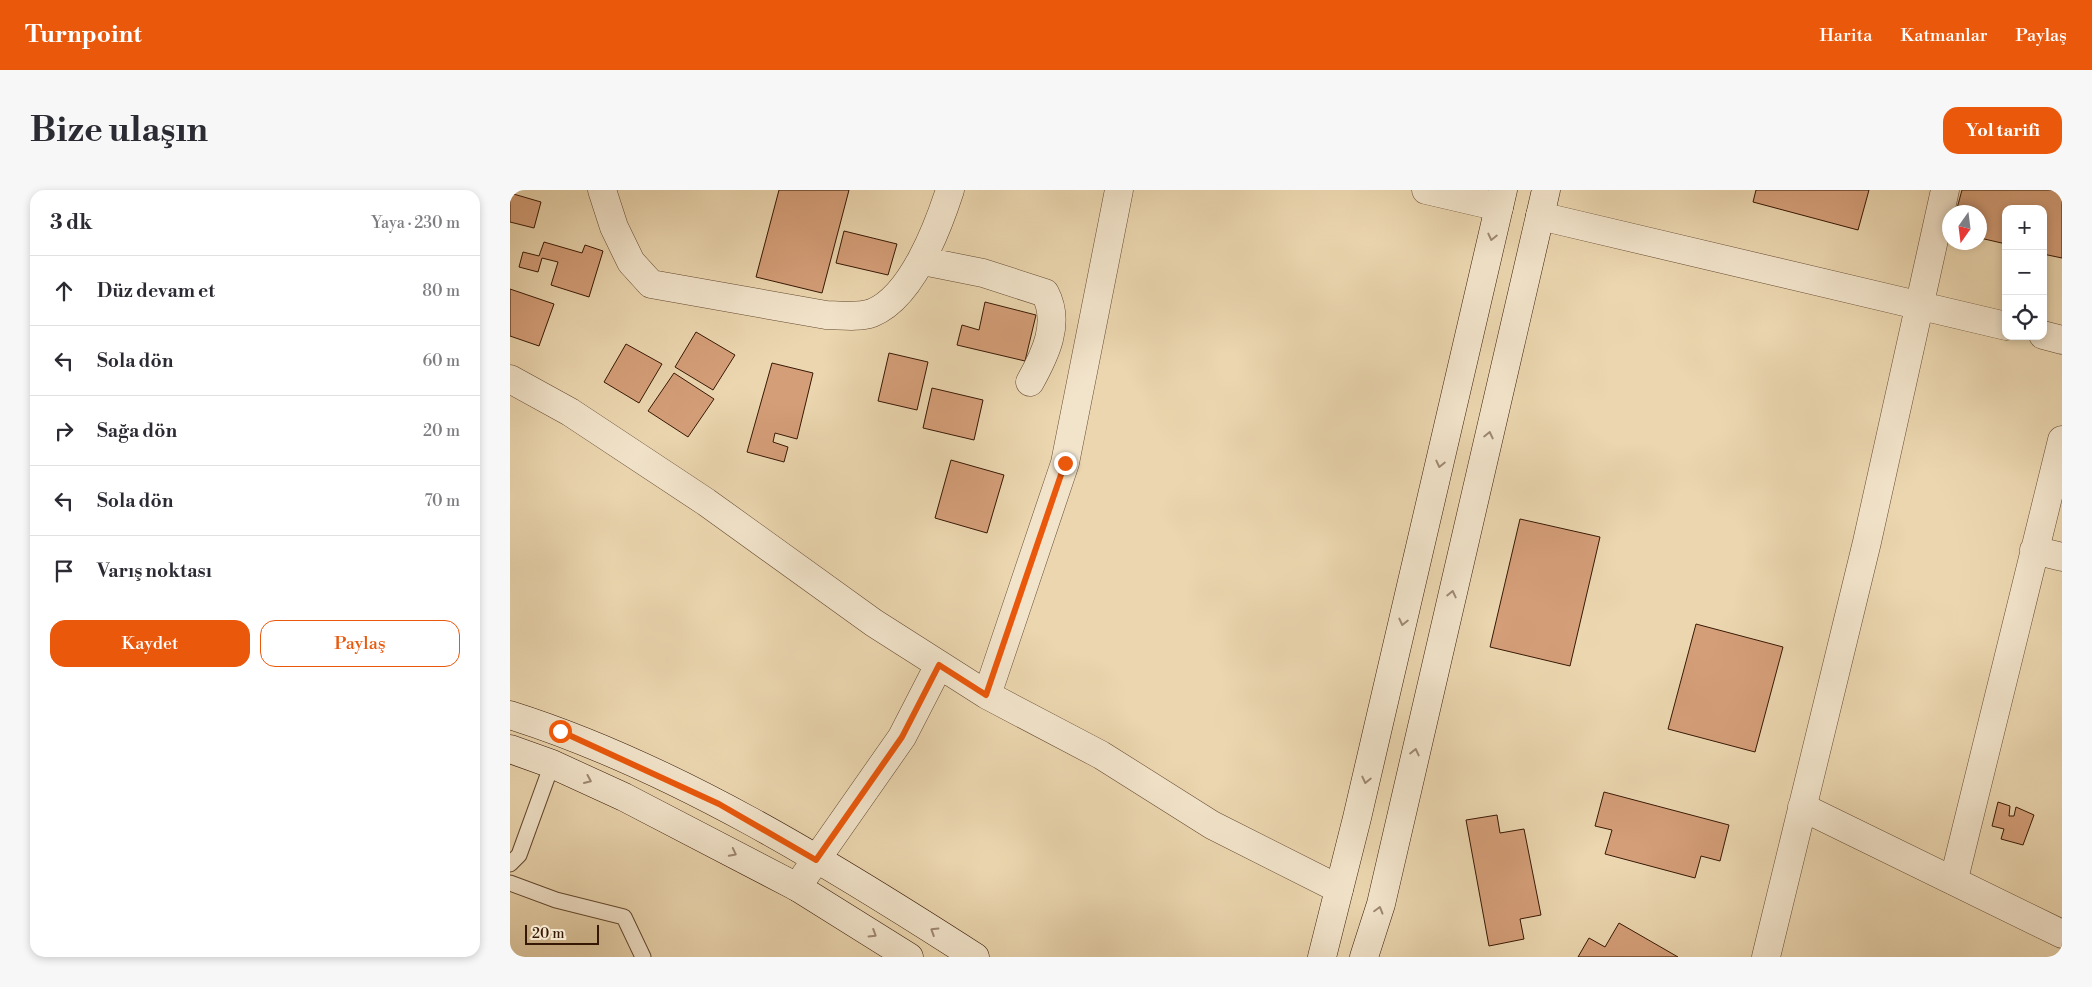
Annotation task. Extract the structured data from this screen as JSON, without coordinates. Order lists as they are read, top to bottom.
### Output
{
  "scale_bar": "20 m",
  "north": "bottom",
  "page": {
    "header": "Turnpoint",
    "nav": ["Harita", "Katmanlar", "Paylaş"],
    "buttons": [
      "Yol tarifi",
      ["Kaydet", "Paylaş"]
    ],
    "title": "Bize ulaşın",
    "heading": ["3 dk", "Yaya · 230 m"],
    "map_buttons": ["+", "−"],
    "list": [
      ["Düz devam et", "80 m"],
      ["Sola dön", "60 m"],
      ["Sağa dön", "20 m"],
      ["Sola dön", "70 m"],
      "Varış noktası"
    ],
    "scale": "20 m"
  }
}
